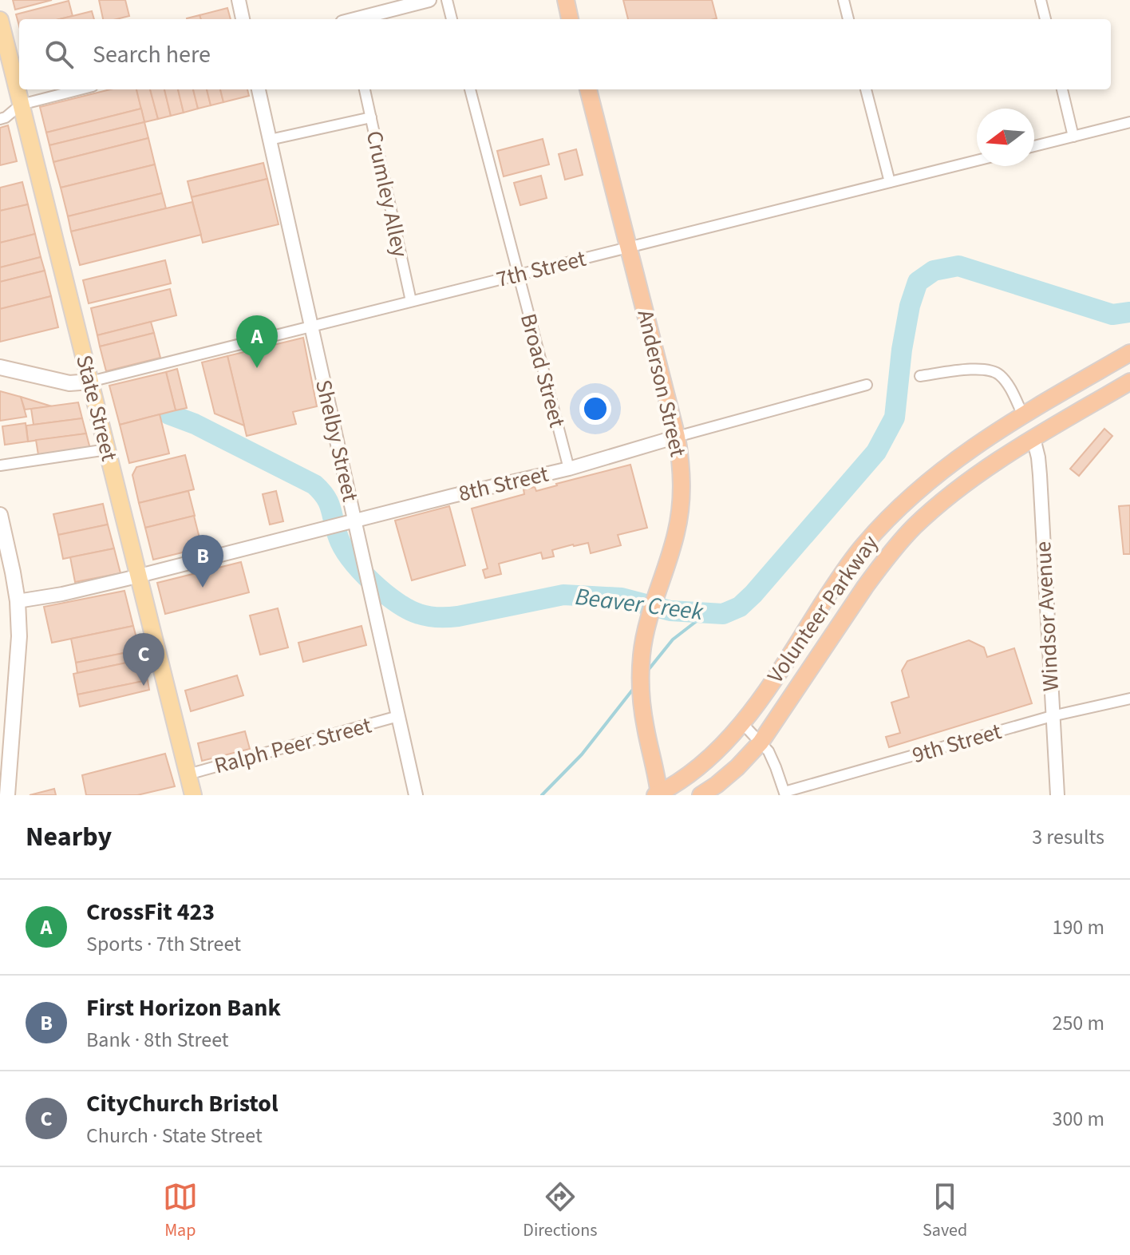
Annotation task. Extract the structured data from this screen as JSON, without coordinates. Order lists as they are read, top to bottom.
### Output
{
  "streets": {
    "highway": ["Anderson Street", "Volunteer Parkway"],
    "main road": ["State Street"],
    "street": [
      "Crumley Alley",
      "7th Street",
      "Broad Street",
      "Shelby Street",
      "8th Street",
      "Windsor Avenue",
      "9th Street",
      "Ralph Peer Street"
    ]
  },
  "crossings": [
    ["Crumley Alley", "7th Street"],
    ["7th Street", "Broad Street"],
    ["7th Street", "Anderson Street"],
    ["7th Street", "State Street"],
    ["7th Street", "Shelby Street"],
    ["Broad Street", "8th Street"],
    ["Anderson Street", "8th Street"],
    ["Anderson Street", "Volunteer Parkway"],
    ["State Street", "8th Street"],
    ["State Street", "Ralph Peer Street"],
    ["Shelby Street", "8th Street"],
    ["Shelby Street", "Ralph Peer Street"],
    ["Volunteer Parkway", "Windsor Avenue"],
    ["Windsor Avenue", "9th Street"]
  ],
  "water": ["Beaver Creek"],
  "north": "left",
  "page": {
    "search": "Search here",
    "pins": ["A", "B", "C"],
    "heading": ["Nearby", "3 results"],
    "list": [
      {
        "mark": "A",
        "name": "CrossFit 423",
        "note": "Sports · 7th Street",
        "value": "190 m"
      },
      {
        "mark": "B",
        "name": "First Horizon Bank",
        "note": "Bank · 8th Street",
        "value": "250 m"
      },
      {
        "mark": "C",
        "name": "CityChurch Bristol",
        "note": "Church · State Street",
        "value": "300 m"
      }
    ],
    "nav": ["Map", "Directions", "Saved"]
  }
}
